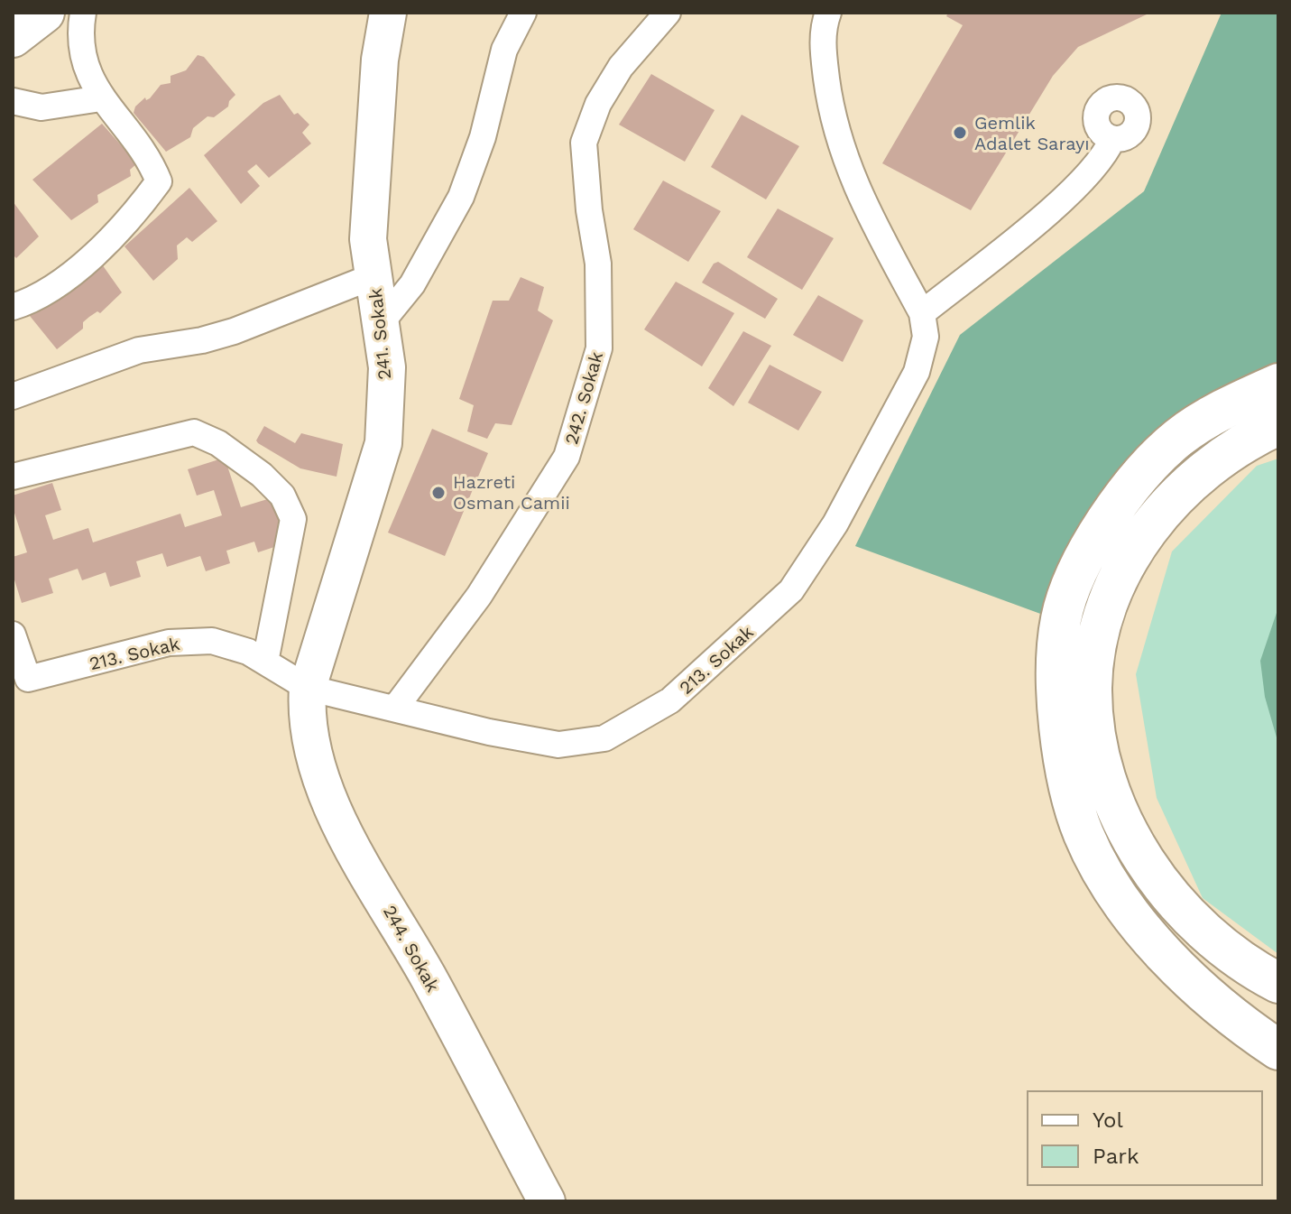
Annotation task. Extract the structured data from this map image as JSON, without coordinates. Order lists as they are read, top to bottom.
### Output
{
  "streets": {
    "street": [
      "241. Sokak",
      "242. Sokak",
      "213. Sokak",
      "244. Sokak"
    ]
  },
  "crossings": [
    ["241. Sokak", "213. Sokak"],
    ["241. Sokak", "244. Sokak"],
    ["242. Sokak", "213. Sokak"],
    ["213. Sokak", "244. Sokak"]
  ],
  "places": ["Gemlik Adalet Sarayı", "Hazreti Osman Camii"],
  "legend": ["Yol", "Park"]
}
